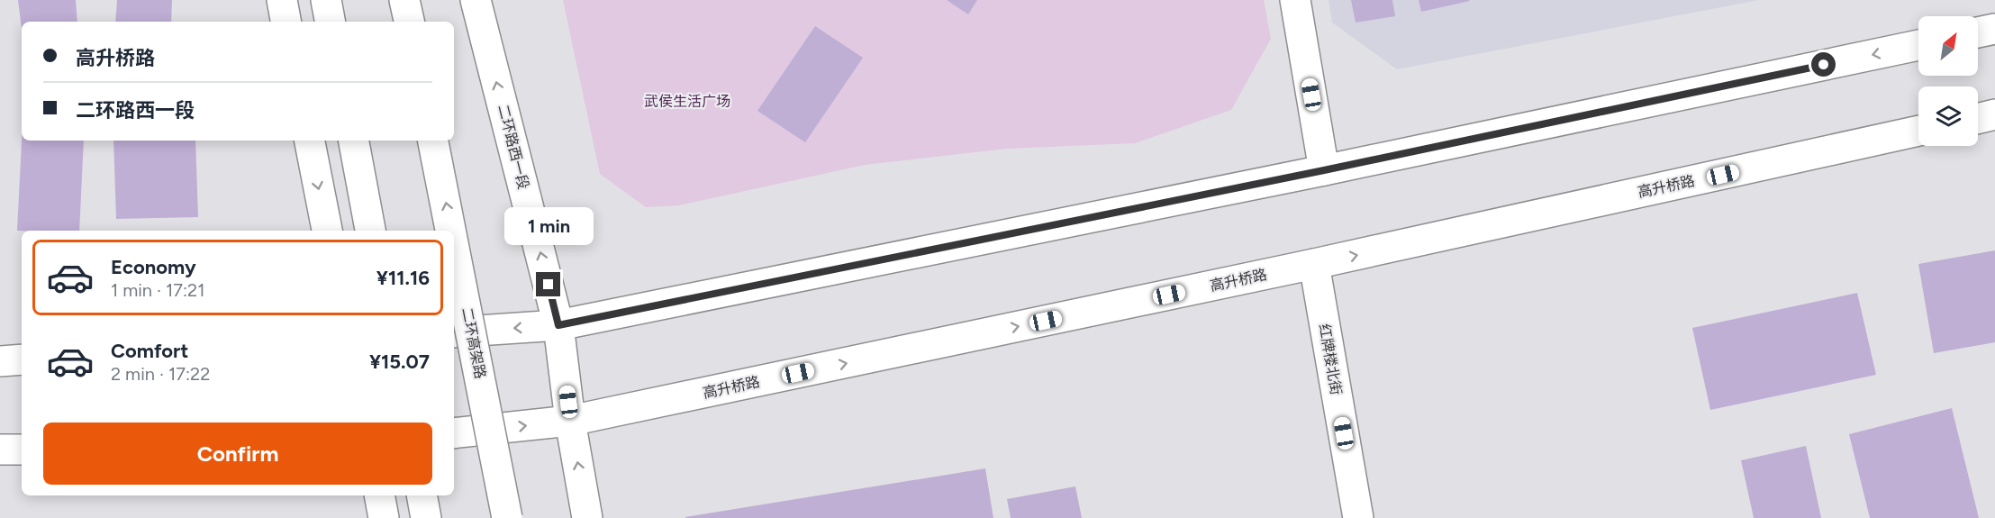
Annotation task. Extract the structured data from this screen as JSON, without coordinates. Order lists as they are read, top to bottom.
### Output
{
  "streets": {
    "main road": [
      "二环路西一段",
      "高升桥路",
      "二环高架路",
      "红牌楼北街"
    ]
  },
  "crossings": [
    ["二环路西一段", "高升桥路"],
    ["高升桥路", "红牌楼北街"]
  ],
  "parks": ["武侯生活广场"],
  "north": "top right",
  "page": {
    "banner": ["高升桥路", "二环路西一段"],
    "bubble": "1 min",
    "list": [
      {
        "name": "Economy",
        "note": "1 min · 17:21",
        "value": "¥11.16"
      },
      {
        "name": "Comfort",
        "note": "2 min · 17:22",
        "value": "¥15.07"
      }
    ],
    "buttons": "Confirm"
  }
}
